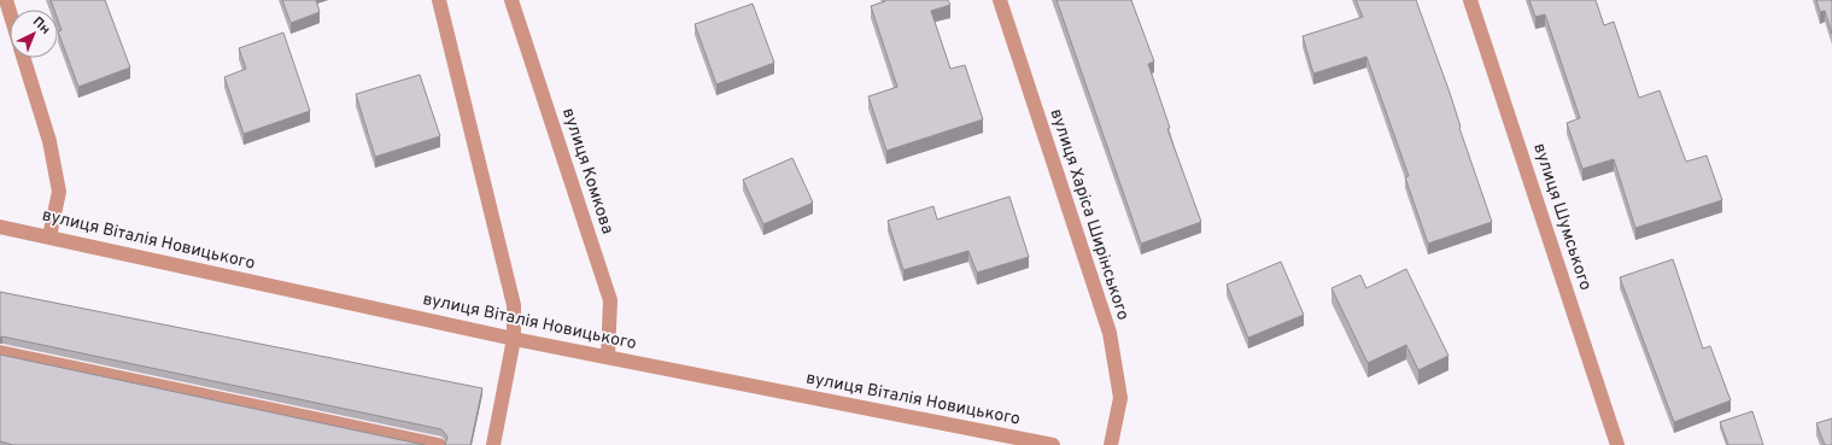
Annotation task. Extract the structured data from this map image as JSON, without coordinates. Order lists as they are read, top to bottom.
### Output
{
  "streets": {
    "street": [
      "вулиця Комкова",
      "вулиця Харіса Ширінського",
      "вулиця Шумського",
      "вулиця Віталія Новицького"
    ]
  },
  "crossings": [
    ["вулиця Комкова", "вулиця Віталія Новицького"]
  ],
  "north": "top right"
}
